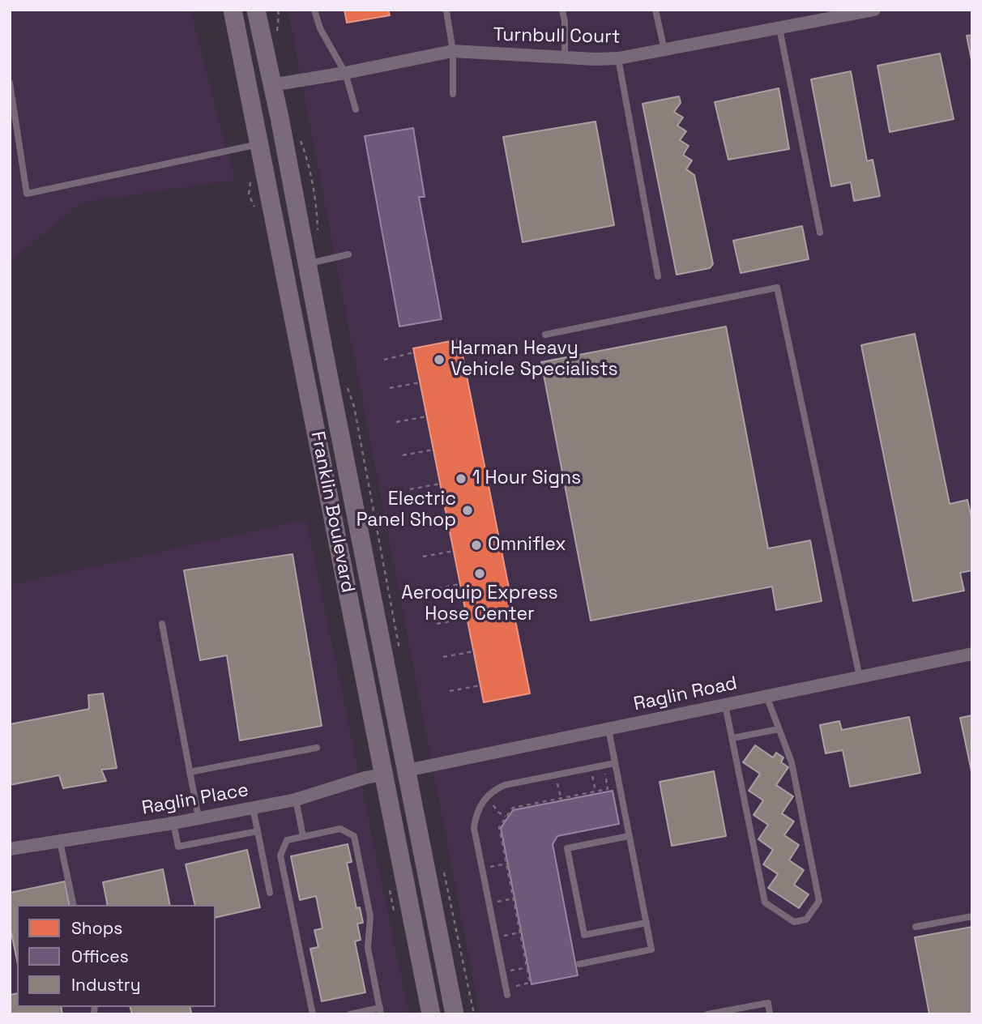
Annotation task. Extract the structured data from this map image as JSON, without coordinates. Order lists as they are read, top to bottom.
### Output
{
  "streets": {
    "main road": ["Franklin Boulevard"],
    "street": ["Turnbull Court", "Raglin Road", "Raglin Place"]
  },
  "crossings": [
    ["Turnbull Court", "Franklin Boulevard"],
    ["Franklin Boulevard", "Raglin Road"],
    ["Franklin Boulevard", "Raglin Place"]
  ],
  "places": [
    "Harman Heavy Vehicle Specialists",
    "1 Hour Signs",
    "Electric Panel Shop",
    "Omniflex",
    "Aeroquip Express Hose Center"
  ],
  "legend": ["Shops", "Offices", "Industry"]
}
